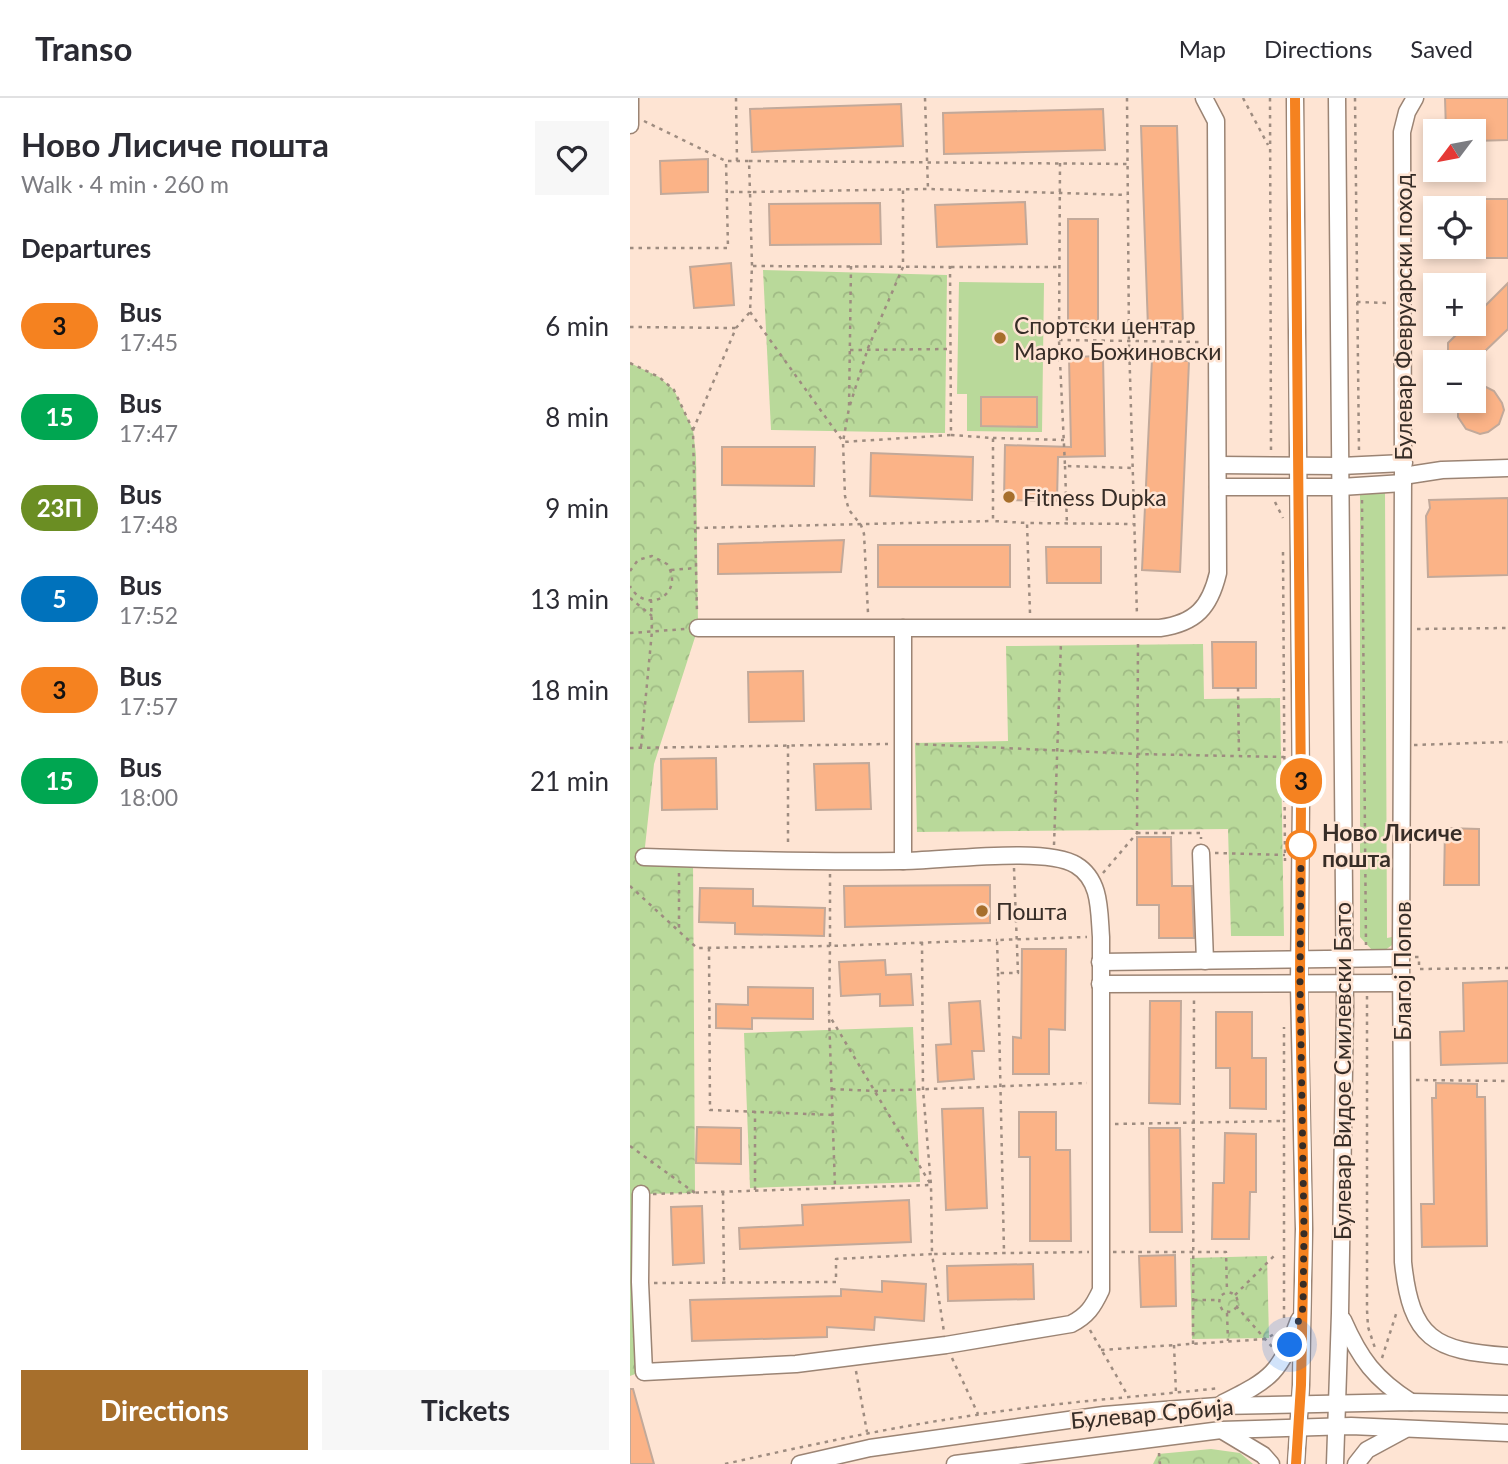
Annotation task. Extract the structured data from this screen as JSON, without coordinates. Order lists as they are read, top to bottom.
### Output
{
  "streets": {
    "street": [
      "Булевар Февруарски поход",
      "Благој Попов",
      "Булевар Видое Смилевски Бато",
      "Булевар Србија"
    ]
  },
  "crossings": [
    ["Булевар Февруарски поход", "Благој Попов"],
    ["Булевар Видое Смилевски Бато", "Булевар Србија"]
  ],
  "places": [
    "Спортски центар Марко Божиновски",
    "Fitness Dupka",
    "Ново Лисиче пошта",
    "Пошта"
  ],
  "lines": ["bus line 3"],
  "north": "bottom left",
  "page": {
    "header": "Transo",
    "nav": ["Map", "Directions", "Saved"],
    "heading": [
      ["Ново Лисиче пошта", "Walk · 4 min · 260 m"],
      "Departures"
    ],
    "on_map": "3",
    "map_buttons": ["+", "−"],
    "list": [
      {
        "mark": "3",
        "name": "Bus",
        "note": "17:45",
        "value": "6 min"
      },
      {
        "mark": "15",
        "name": "Bus",
        "note": "17:47",
        "value": "8 min"
      },
      {
        "mark": "23П",
        "name": "Bus",
        "note": "17:48",
        "value": "9 min"
      },
      {
        "mark": "5",
        "name": "Bus",
        "note": "17:52",
        "value": "13 min"
      },
      {
        "mark": "3",
        "name": "Bus",
        "note": "17:57",
        "value": "18 min"
      },
      {
        "mark": "15",
        "name": "Bus",
        "note": "18:00",
        "value": "21 min"
      }
    ],
    "buttons": ["Directions", "Tickets"]
  }
}
